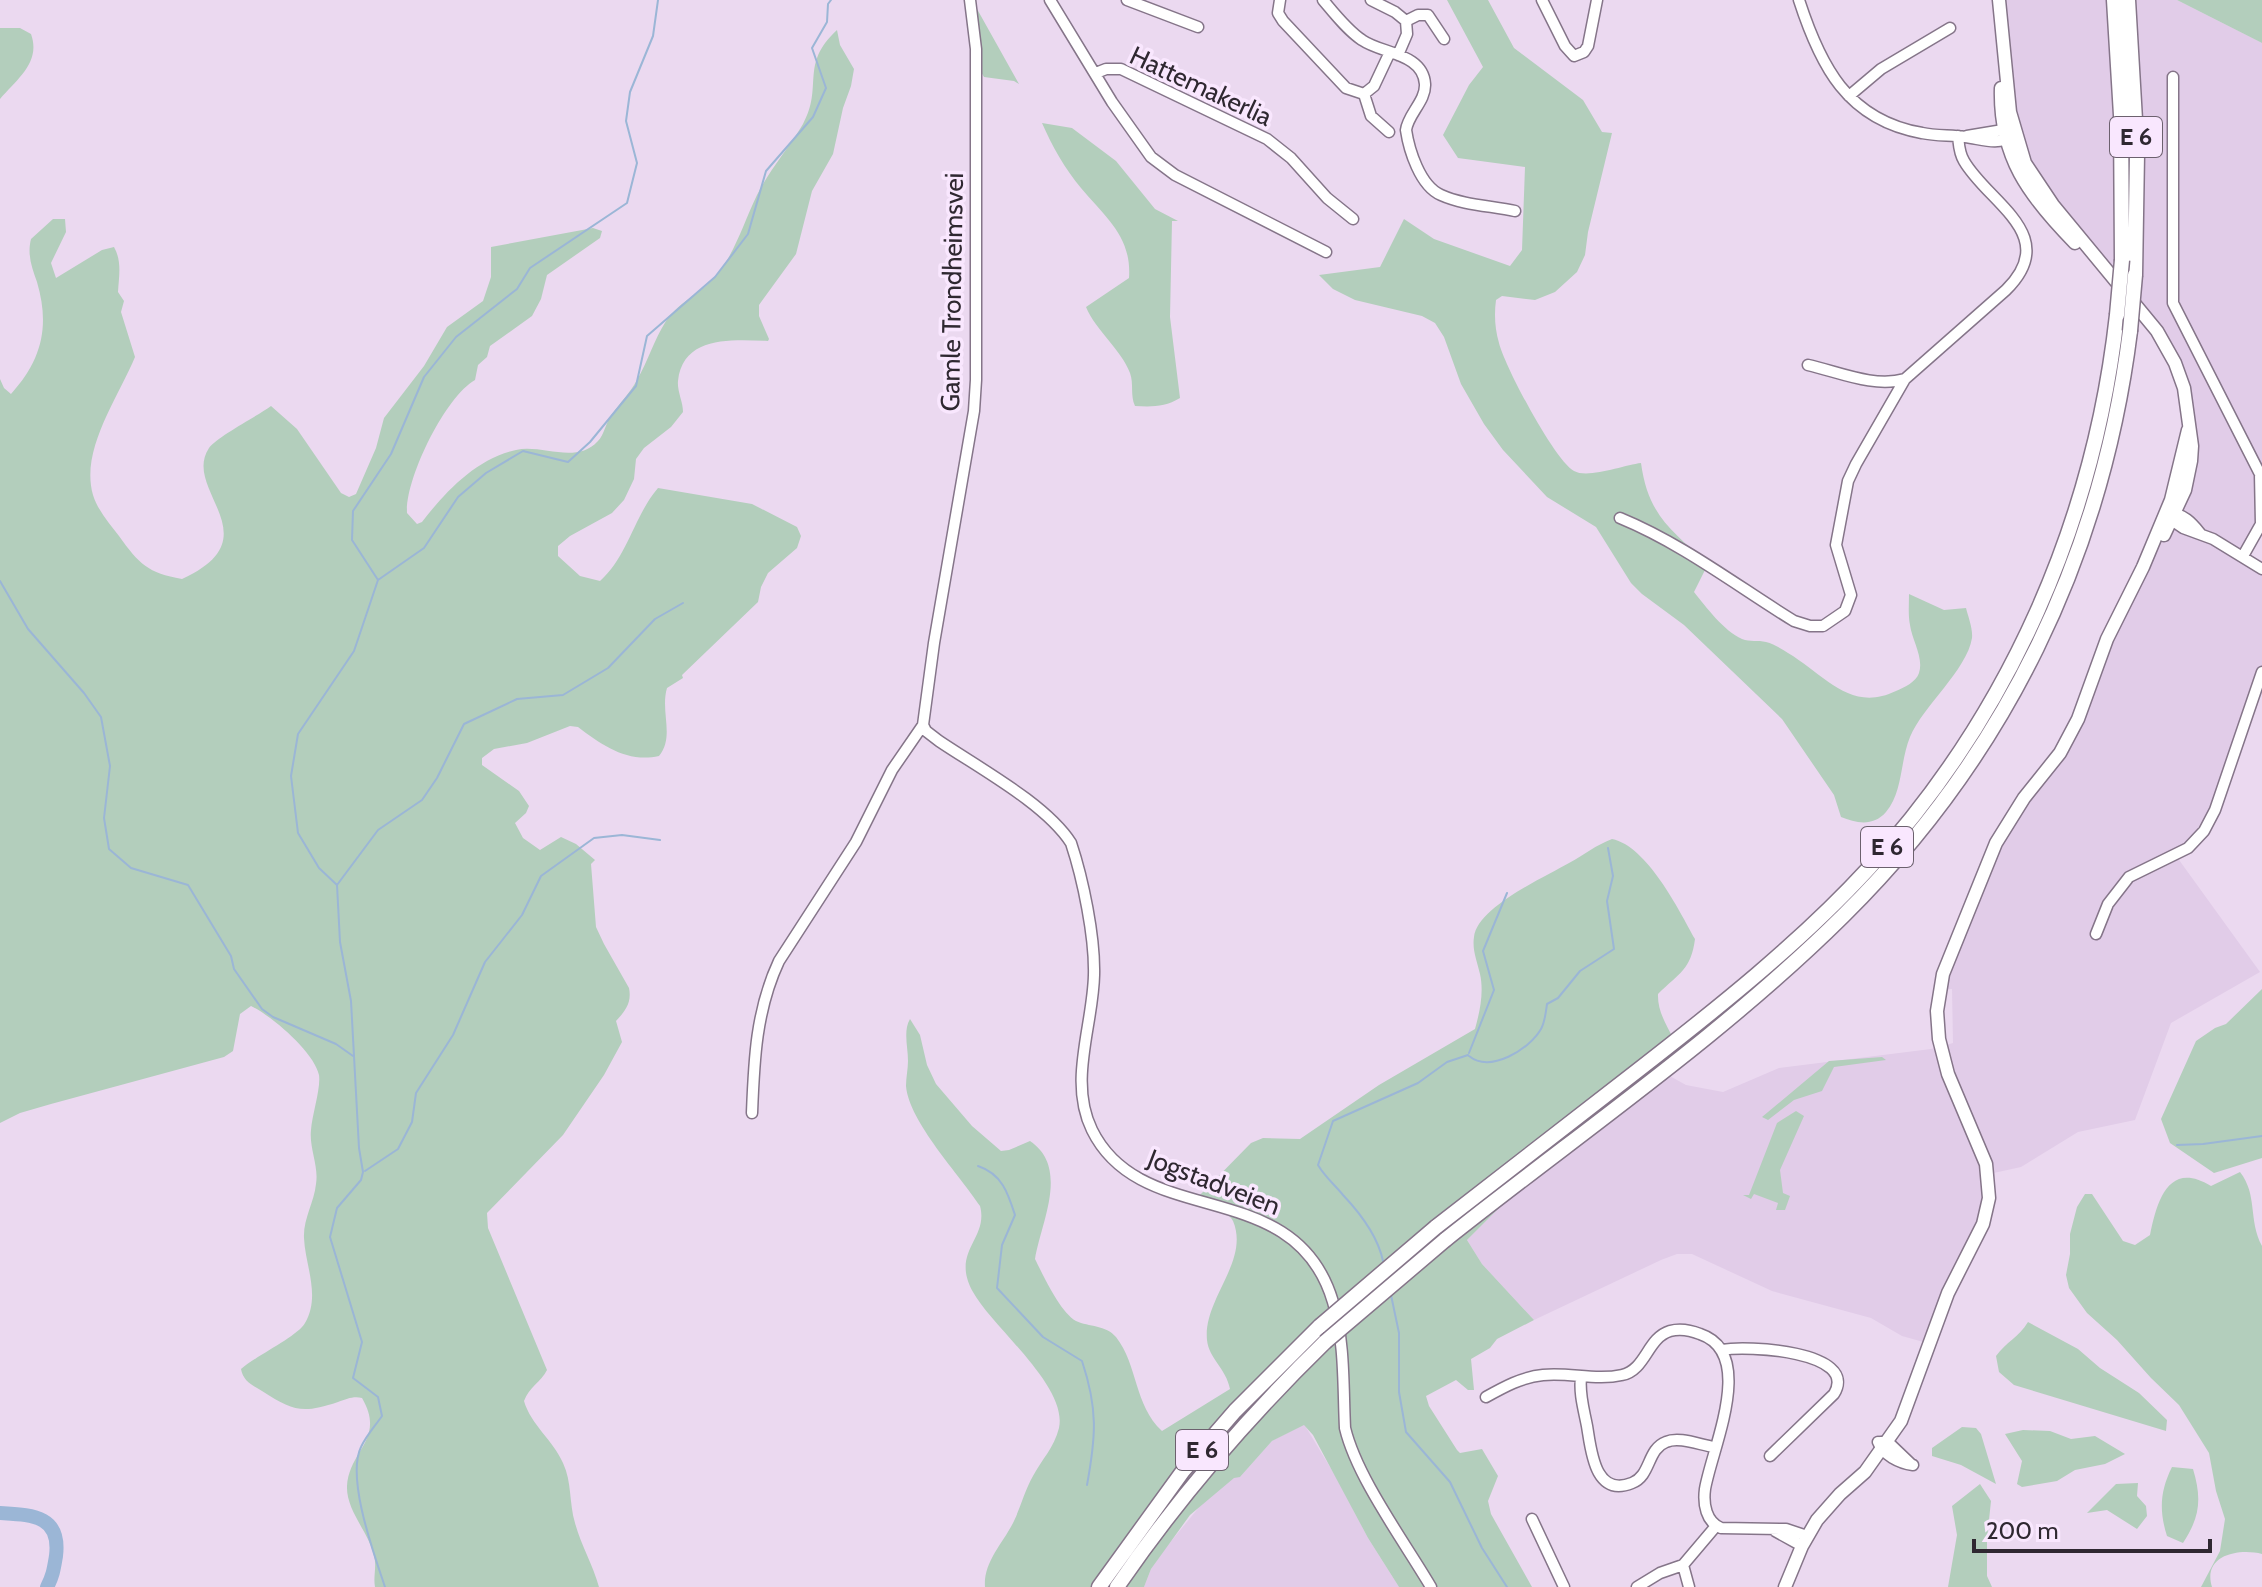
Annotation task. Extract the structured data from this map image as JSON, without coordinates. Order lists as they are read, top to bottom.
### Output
{
  "streets": {
    "highway": ["E 6"],
    "street": ["Hattemakerlia", "Gamle Trondheimsvei", "Jogstadveien"]
  },
  "crossings": [
    ["Gamle Trondheimsvei", "Jogstadveien"]
  ],
  "scale_bar": "200 m"
}
